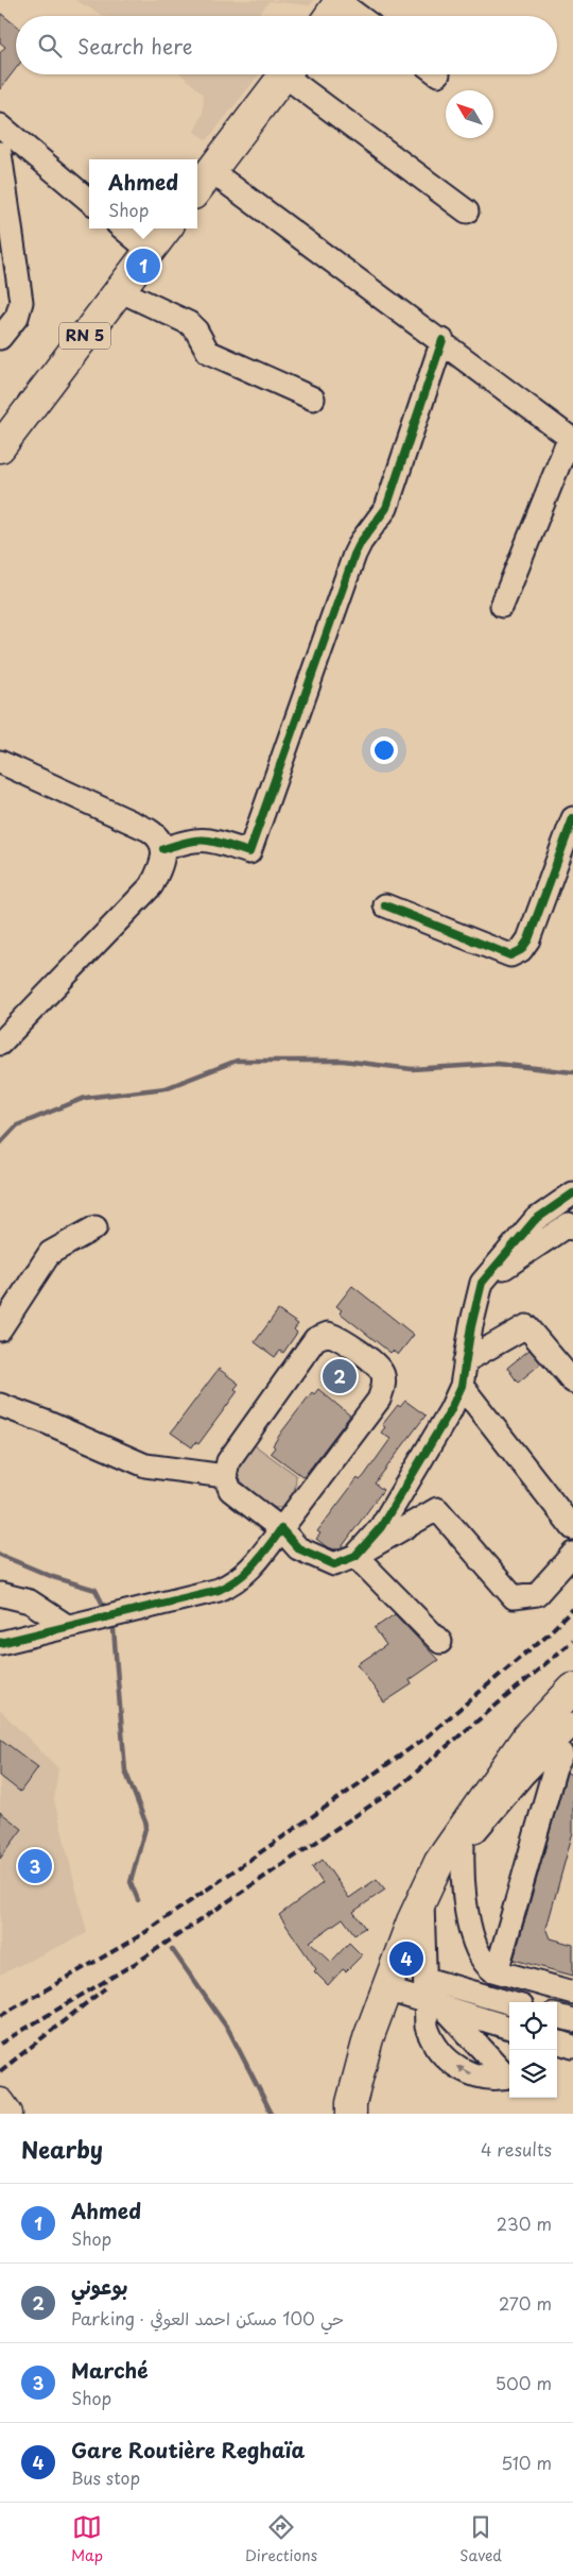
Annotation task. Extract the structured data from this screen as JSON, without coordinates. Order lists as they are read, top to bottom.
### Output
{
  "streets": {
    "main road": ["RN 5"]
  },
  "north": "top left",
  "page": {
    "search": "Search here",
    "popup": ["Ahmed", "Shop"],
    "pins": [
      "1",
      "2",
      "3",
      "4"
    ],
    "heading": ["Nearby", "4 results"],
    "list": [
      {
        "mark": "1",
        "name": "Ahmed",
        "note": "Shop",
        "value": "230 m"
      },
      {
        "mark": "2",
        "name": "بوعوني",
        "note": "Parking · حي 100 مسكن احمد العوفي",
        "value": "270 m"
      },
      {
        "mark": "3",
        "name": "Marché",
        "note": "Shop",
        "value": "500 m"
      },
      {
        "mark": "4",
        "name": "Gare Routière Reghaïa",
        "note": "Bus stop",
        "value": "510 m"
      }
    ],
    "nav": ["Map", "Directions", "Saved"]
  }
}
